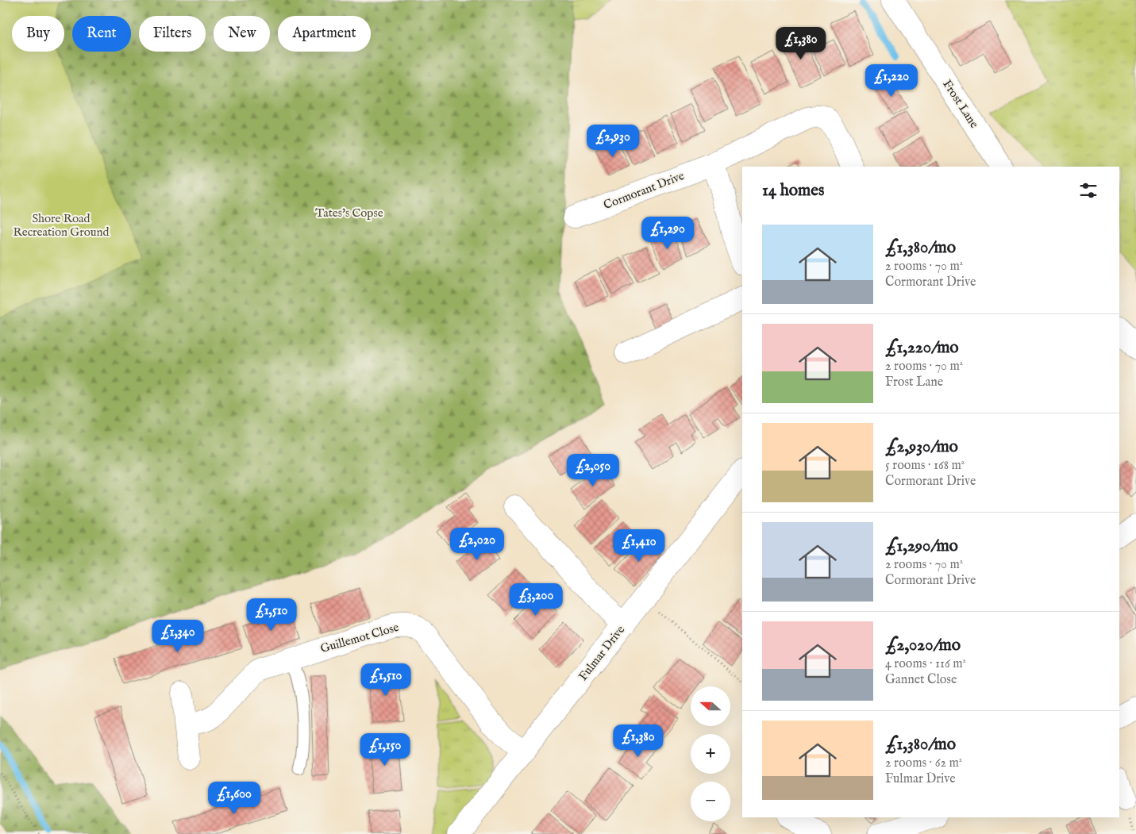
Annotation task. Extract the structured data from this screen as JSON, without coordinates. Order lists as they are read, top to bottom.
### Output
{
  "streets": {
    "street": [
      "Frost Lane",
      "Cormorant Drive",
      "Guillemot Close",
      "Fulmar Drive"
    ]
  },
  "crossings": [
    ["Guillemot Close", "Fulmar Drive"]
  ],
  "parks": ["Tates's Copse", "Shore Road Recreation Ground"],
  "north": "left",
  "page": {
    "chip": [
      "Buy",
      "Rent",
      "Filters",
      "New",
      "Apartment"
    ],
    "price": [
      "£1,380",
      "£1,220",
      "£2,930",
      "£1,290",
      "£2,050",
      "£2,020",
      "£1,410",
      "£3,200",
      "£1,510",
      "£1,340",
      "£1,510",
      "£1,380",
      "£1,150",
      "£1,600"
    ],
    "heading": "14 homes",
    "list": [
      {
        "name": "£1,380/mo",
        "note": "2 rooms · 70 m² · Cormorant Drive"
      },
      {
        "name": "£1,220/mo",
        "note": "2 rooms · 70 m² · Frost Lane"
      },
      {
        "name": "£2,930/mo",
        "note": "5 rooms · 168 m² · Cormorant Drive"
      },
      {
        "name": "£1,290/mo",
        "note": "2 rooms · 70 m² · Cormorant Drive"
      },
      {
        "name": "£2,020/mo",
        "note": "4 rooms · 116 m² · Gannet Close"
      },
      {
        "name": "£1,380/mo",
        "note": "2 rooms · 62 m² · Fulmar Drive"
      }
    ],
    "map_buttons": ["+", "−"]
  }
}
